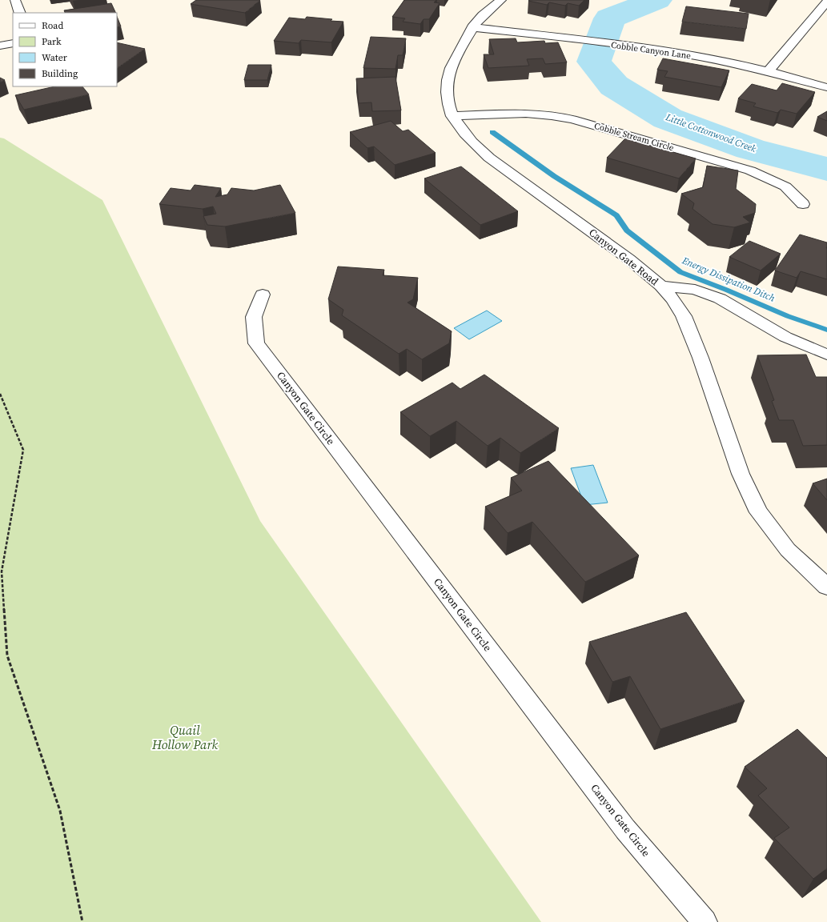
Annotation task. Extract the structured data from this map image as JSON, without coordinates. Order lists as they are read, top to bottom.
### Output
{
  "streets": {
    "street": [
      "Cobble Canyon Lane",
      "Cobble Stream Circle",
      "Canyon Gate Road",
      "Canyon Gate Circle"
    ]
  },
  "crossings": [
    ["Cobble Canyon Lane", "Canyon Gate Road"],
    ["Cobble Stream Circle", "Canyon Gate Road"]
  ],
  "water": ["Little Cottonwood Creek", "Energy Dissipation Ditch"],
  "parks": ["Quail Hollow Park"],
  "legend": [
    "Road",
    "Park",
    "Water",
    "Building"
  ]
}
